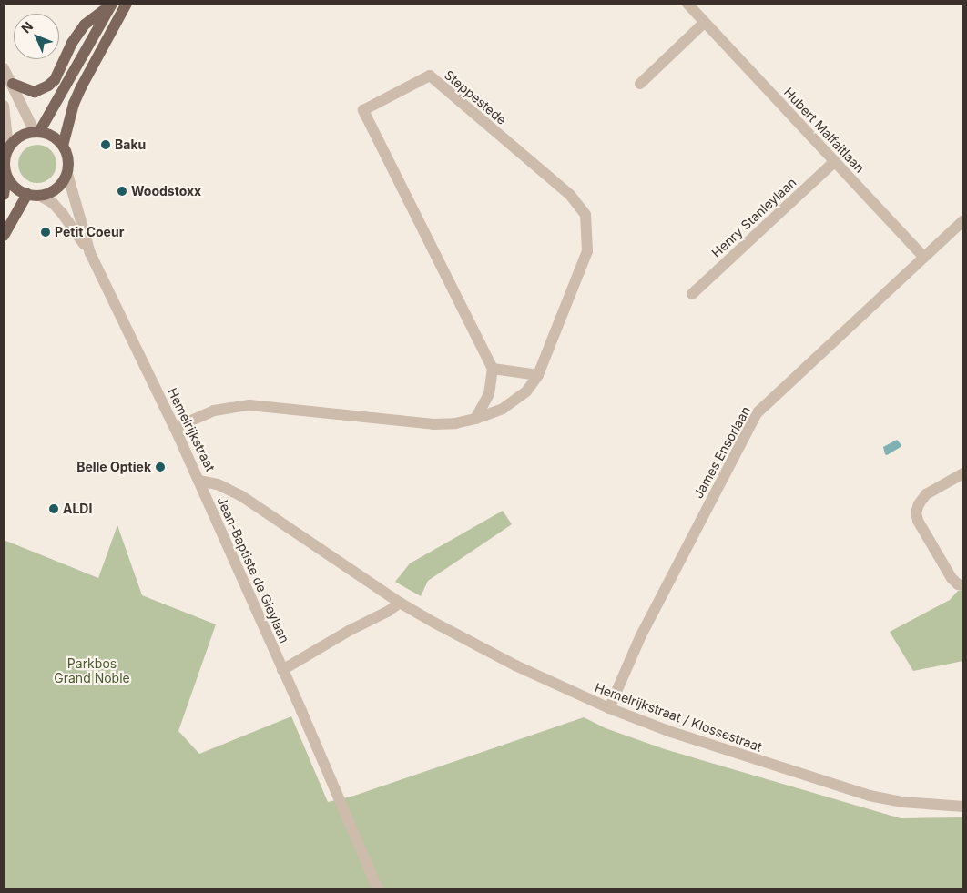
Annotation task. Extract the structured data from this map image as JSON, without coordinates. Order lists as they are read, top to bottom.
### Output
{
  "streets": {
    "street": [
      "Steppestede",
      "Hubert Malfaitlaan",
      "Henry Stanleylaan",
      "Hemelrijkstraat",
      "James Ensorlaan",
      "Jean-Baptiste de Gieylaan",
      "Hemelrijkstraat / Klossestraat"
    ]
  },
  "crossings": [
    ["Steppestede", "Hemelrijkstraat"],
    ["Hubert Malfaitlaan", "Henry Stanleylaan"],
    ["Hubert Malfaitlaan", "James Ensorlaan"],
    ["Hemelrijkstraat", "Jean-Baptiste de Gieylaan"],
    ["Hemelrijkstraat", "Hemelrijkstraat / Klossestraat"],
    ["James Ensorlaan", "Hemelrijkstraat / Klossestraat"]
  ],
  "parks": ["Parkbos Grand Noble"],
  "places": [
    "Baku",
    "Woodstoxx",
    "Petit Coeur",
    "Belle Optiek",
    "ALDI"
  ],
  "north": "top left"
}
